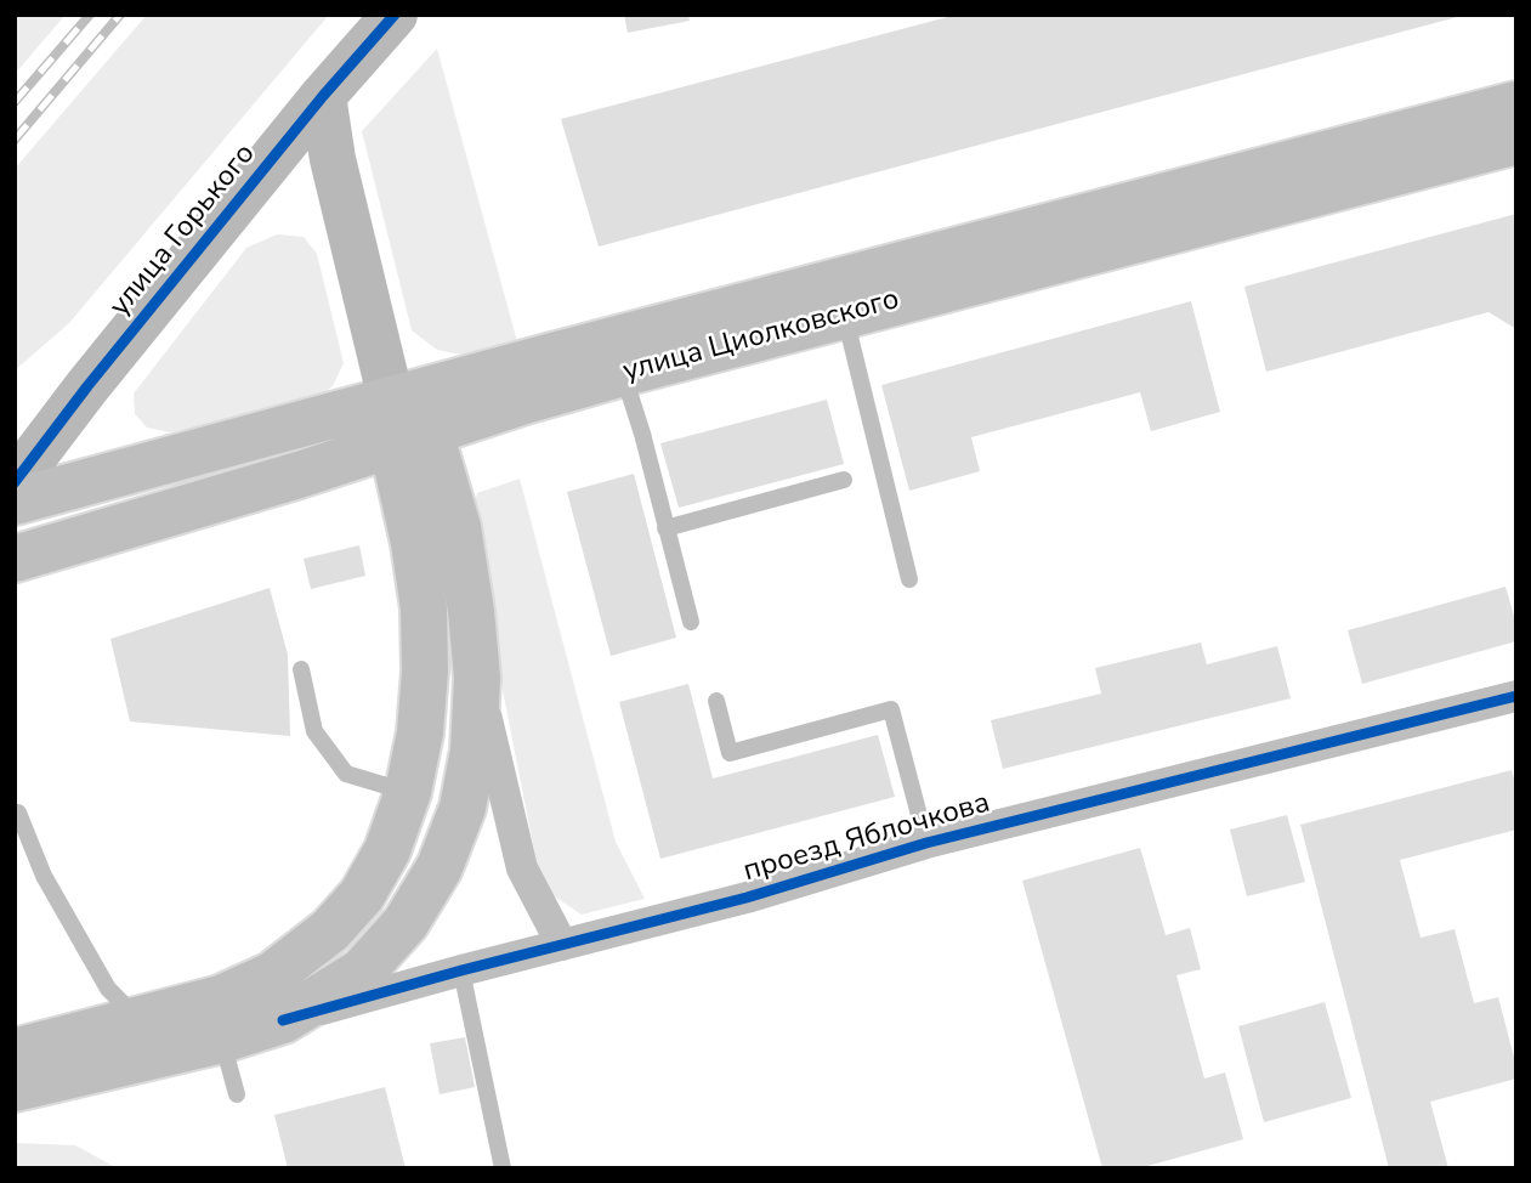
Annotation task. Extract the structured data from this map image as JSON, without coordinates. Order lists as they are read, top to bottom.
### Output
{
  "streets": {
    "main road": ["улица Циолковского", "проезд Яблочкова"],
    "street": ["улица Горького"]
  },
  "crossings": [
    ["улица Циолковского", "проезд Яблочкова"]
  ]
}
